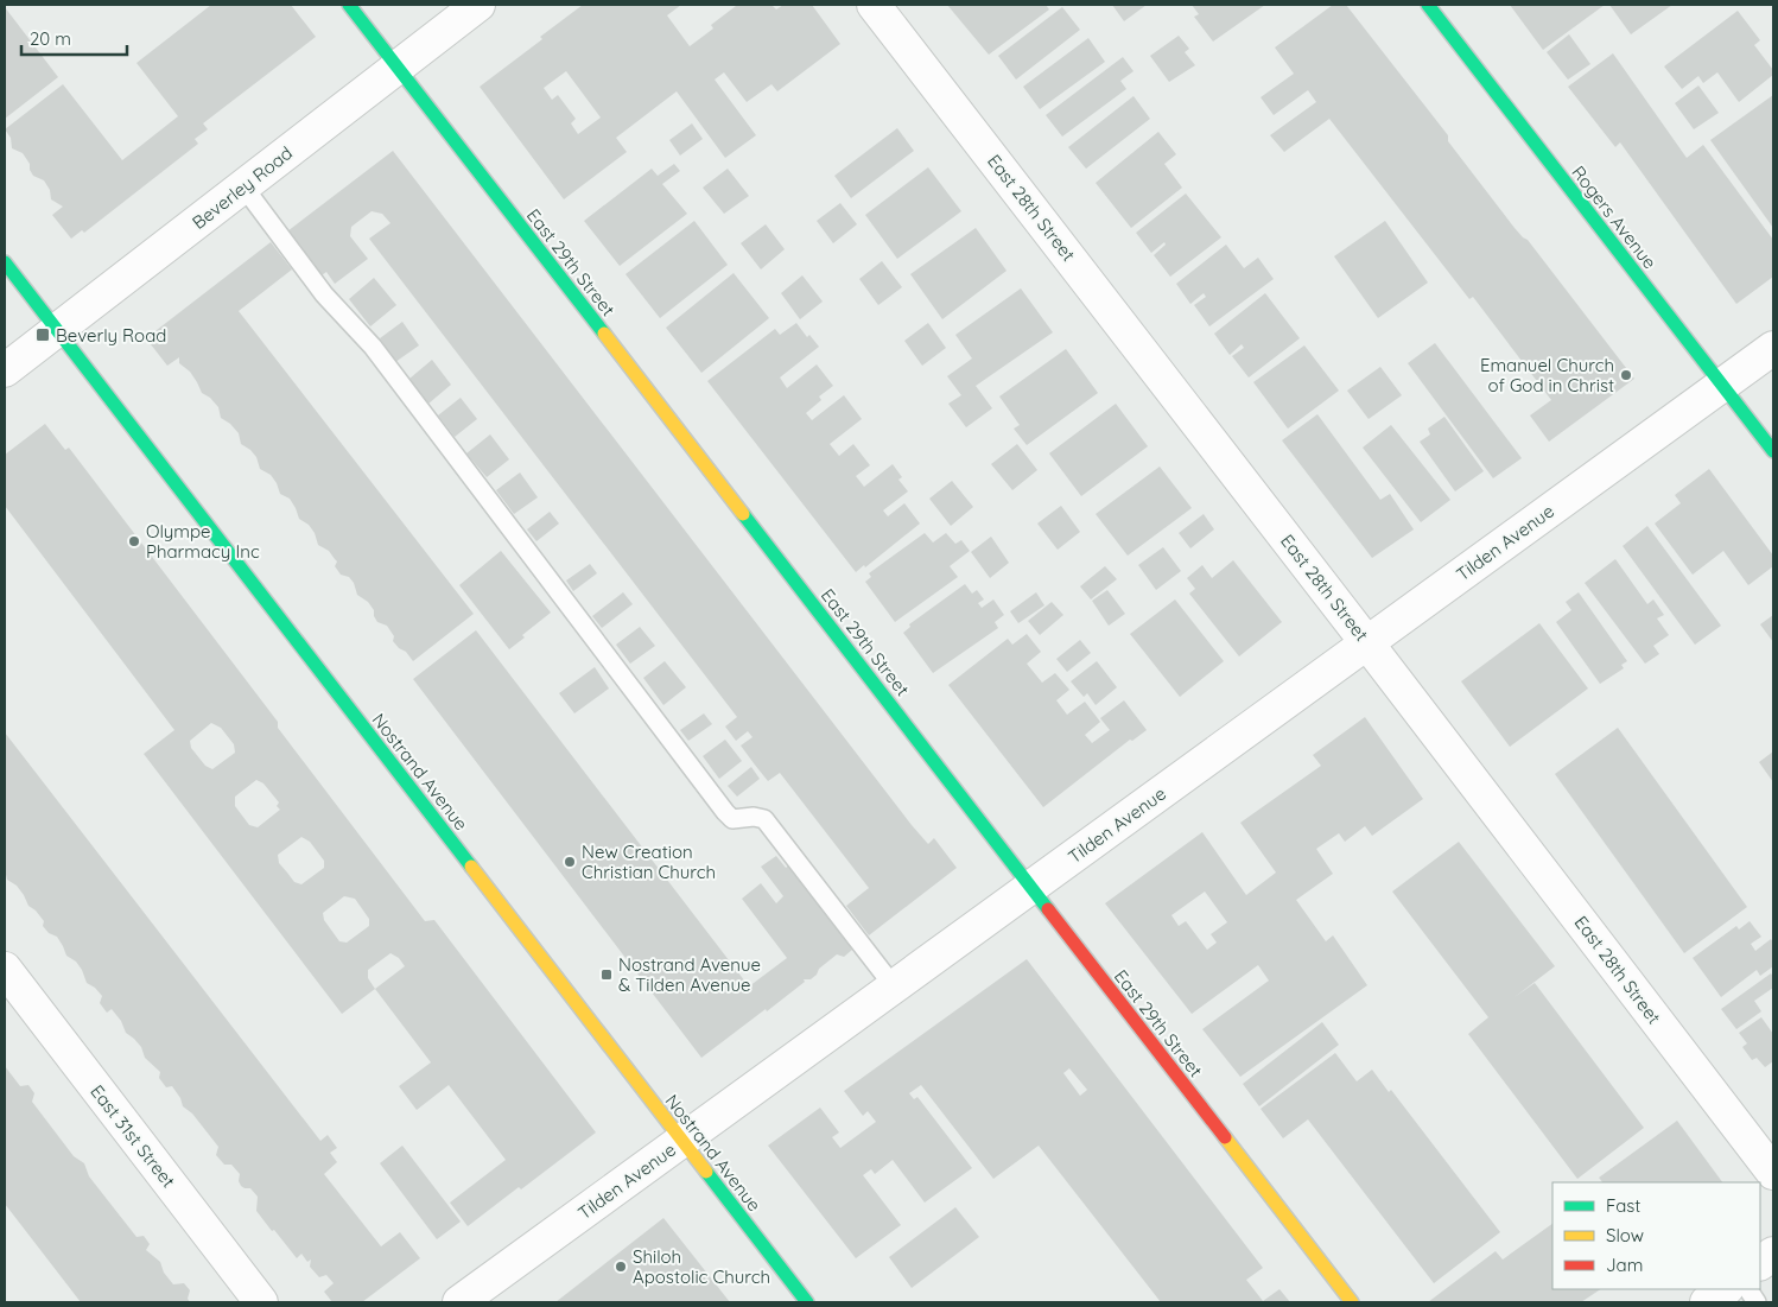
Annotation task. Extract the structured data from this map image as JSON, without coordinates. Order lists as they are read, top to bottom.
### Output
{
  "streets": {
    "main road": ["Rogers Avenue", "East 29th Street", "Nostrand Avenue"],
    "street": [
      "Beverley Road",
      "East 28th Street",
      "Tilden Avenue",
      "East 31st Street"
    ]
  },
  "crossings": [
    ["Beverley Road", "East 29th Street"],
    ["Beverley Road", "Nostrand Avenue"],
    ["East 28th Street", "Tilden Avenue"],
    ["Rogers Avenue", "Tilden Avenue"],
    ["East 29th Street", "Tilden Avenue"],
    ["Tilden Avenue", "Nostrand Avenue"]
  ],
  "places": {
    "transit": ["Beverly Road", "Nostrand Avenue & Tilden Avenue"],
    "other": [
      "Emanuel Church of God in Christ",
      "Olympe Pharmacy Inc",
      "New Creation Christian Church",
      "Shiloh Apostolic Church"
    ]
  },
  "legend": ["Fast", "Slow", "Jam"],
  "scale_bar": "20 m"
}
